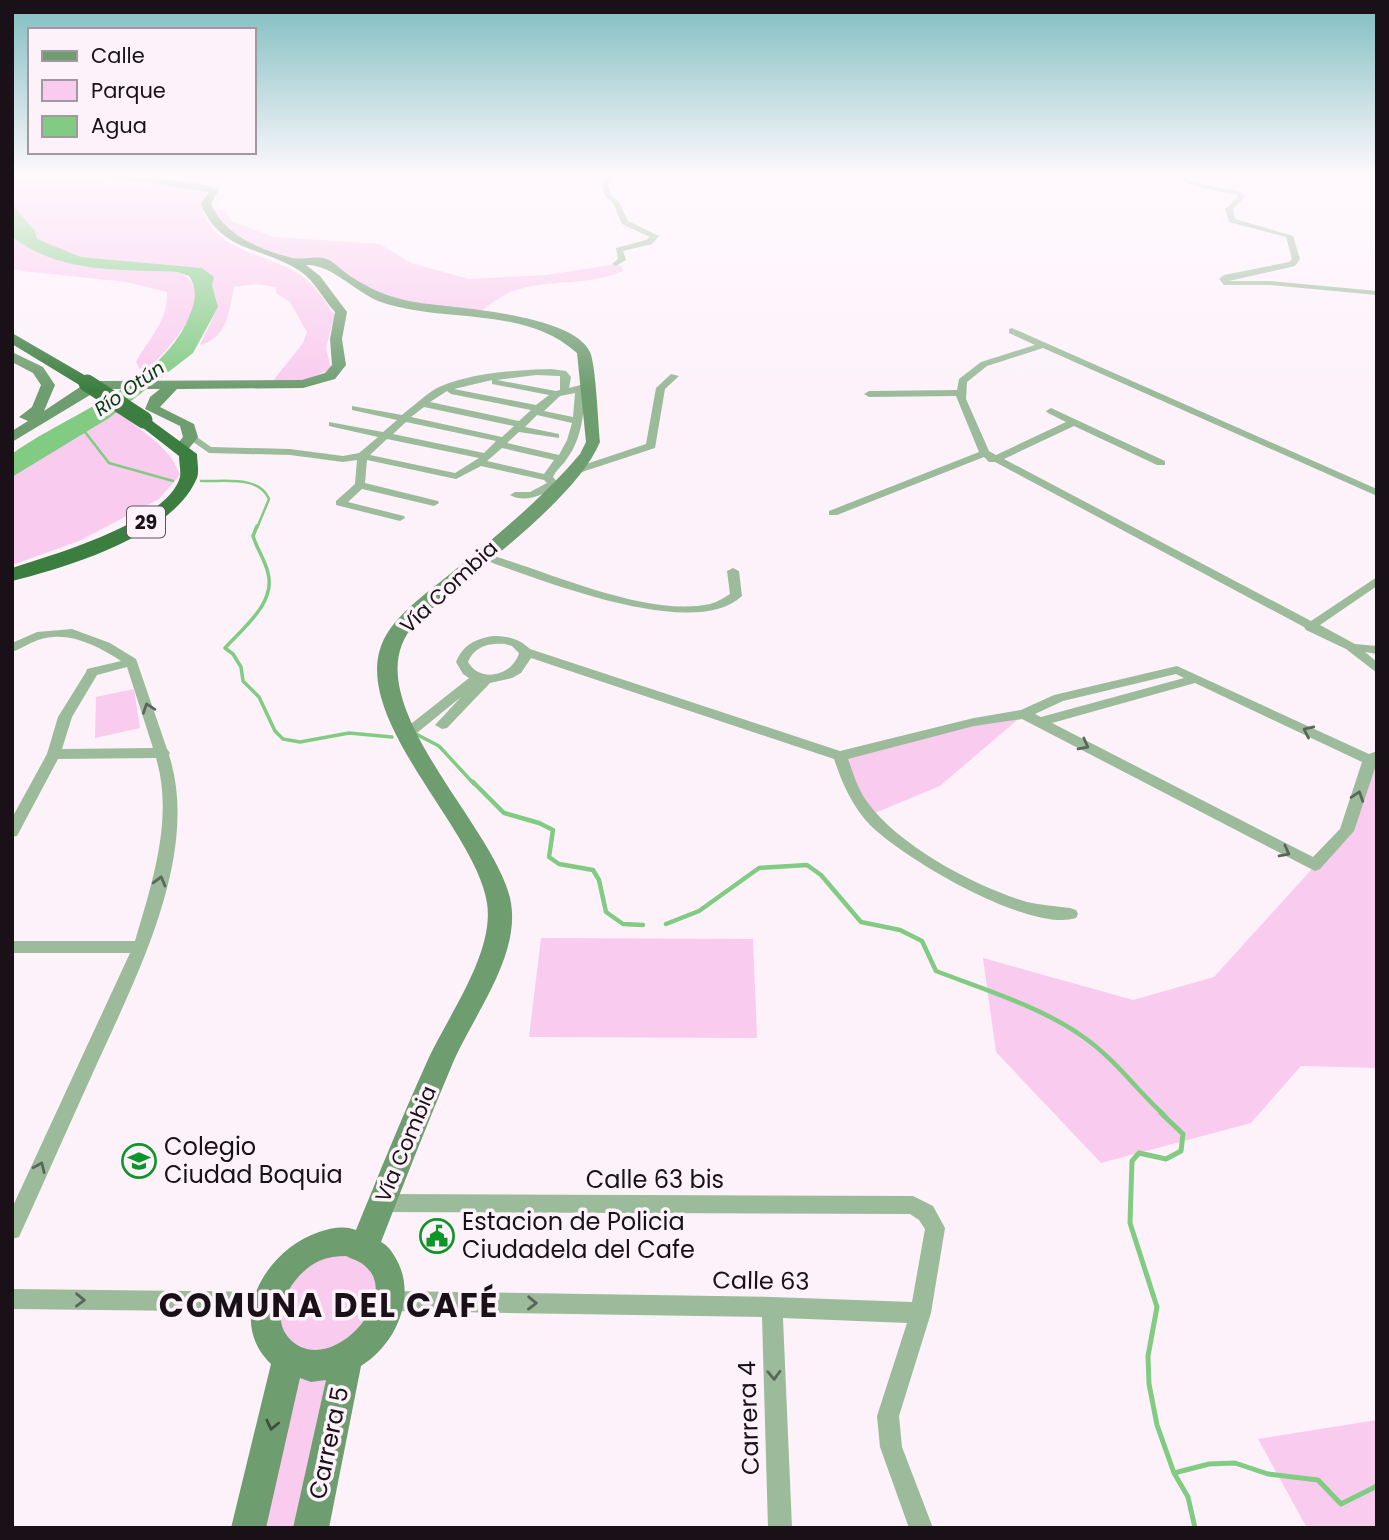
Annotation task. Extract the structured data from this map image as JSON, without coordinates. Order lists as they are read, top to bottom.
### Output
{
  "streets": {
    "highway": ["29"],
    "main road": ["Vía Combia", "Carrera 5"],
    "street": ["Calle 63 bis", "Calle 63", "Carrera 4"]
  },
  "crossings": [
    ["Vía Combia", "Calle 63 bis"],
    ["Vía Combia", "Calle 63"],
    ["Vía Combia", "Carrera 5"],
    ["Calle 63 bis", "Calle 63"],
    ["Calle 63", "Carrera 4"],
    ["Calle 63", "Carrera 5"]
  ],
  "one_way": ["Calle 63"],
  "districts": ["COMUNA DEL CAFÉ"],
  "water": ["Río Otún"],
  "places": {
    "school or university": ["Colegio Ciudad Boquia"],
    "public building": ["Estacion de Policia Ciudadela del Cafe"]
  },
  "legend": ["Calle", "Parque", "Agua"]
}
